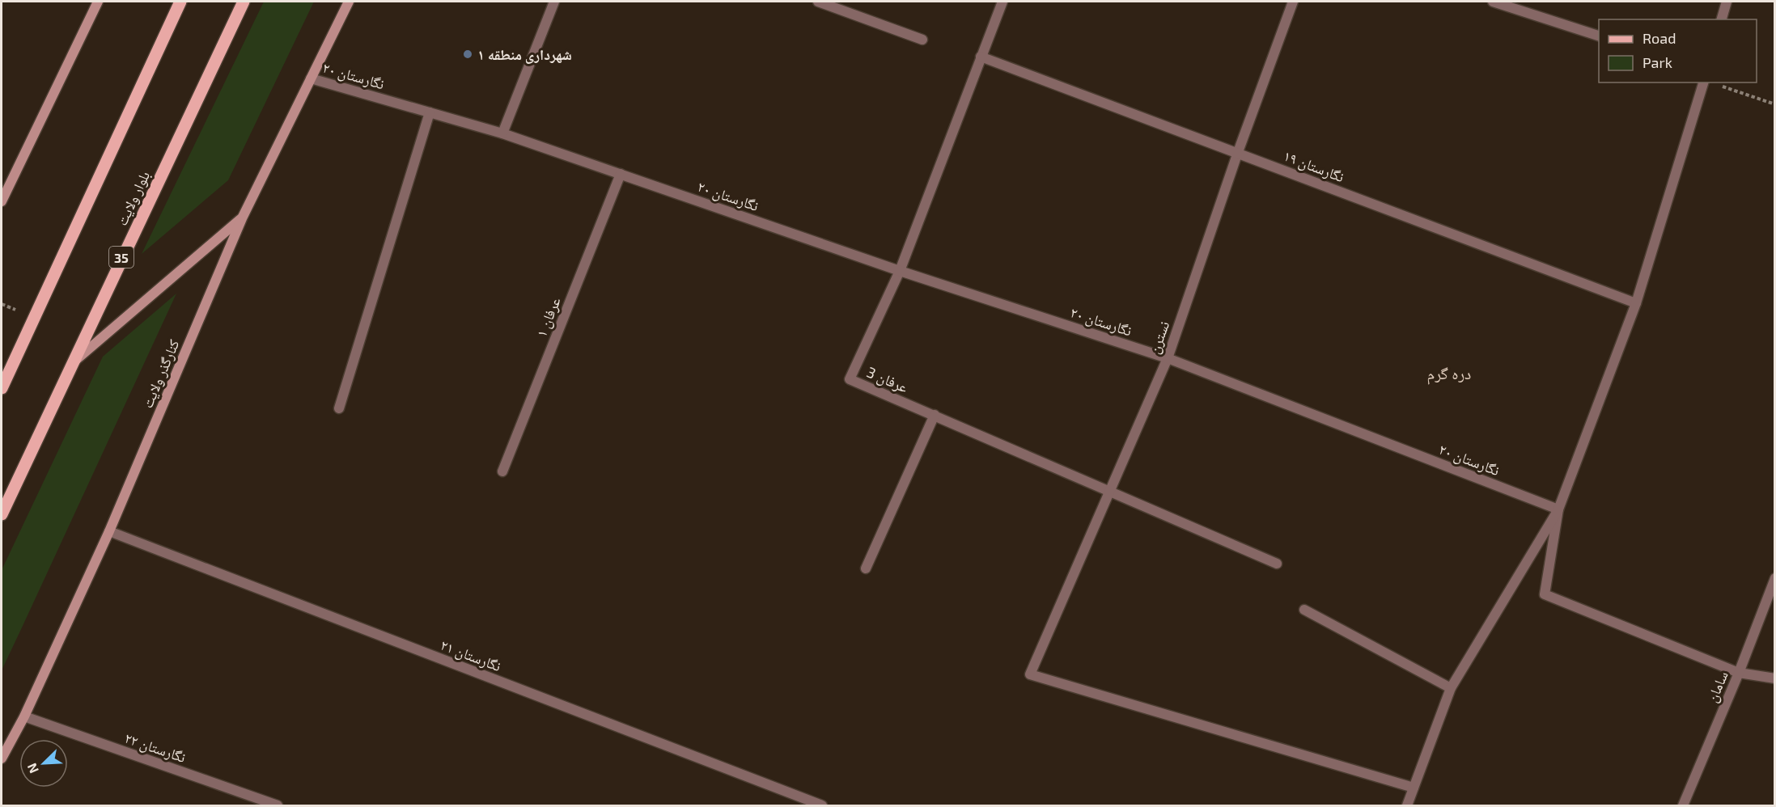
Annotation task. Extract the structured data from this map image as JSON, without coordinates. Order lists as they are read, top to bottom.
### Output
{
  "streets": {
    "main road": ["بلوار ولایت", "35", "کنارگذر ولایت"],
    "street": [
      "نگارستان ۲۰",
      "نگارستان ۱۹",
      "عرفان ۱",
      "نسترن",
      "عرفان 3",
      "نگارستان ۲۱",
      "سامان",
      "نگارستان ۲۲"
    ]
  },
  "crossings": [
    ["نگارستان ۲۰", "عرفان ۱"],
    ["نگارستان ۲۰", "نسترن"],
    ["نگارستان ۲۰", "کنارگذر ولایت"],
    ["نگارستان ۲۰", "عرفان 3"],
    ["نگارستان ۱۹", "نسترن"],
    ["نسترن", "عرفان 3"],
    ["کنارگذر ولایت", "نگارستان ۲۱"],
    ["کنارگذر ولایت", "نگارستان ۲۲"]
  ],
  "districts": ["دره گرم"],
  "places": ["شهرداری منطقه ۱"],
  "legend": ["Road", "Park"],
  "north": "bottom left"
}
